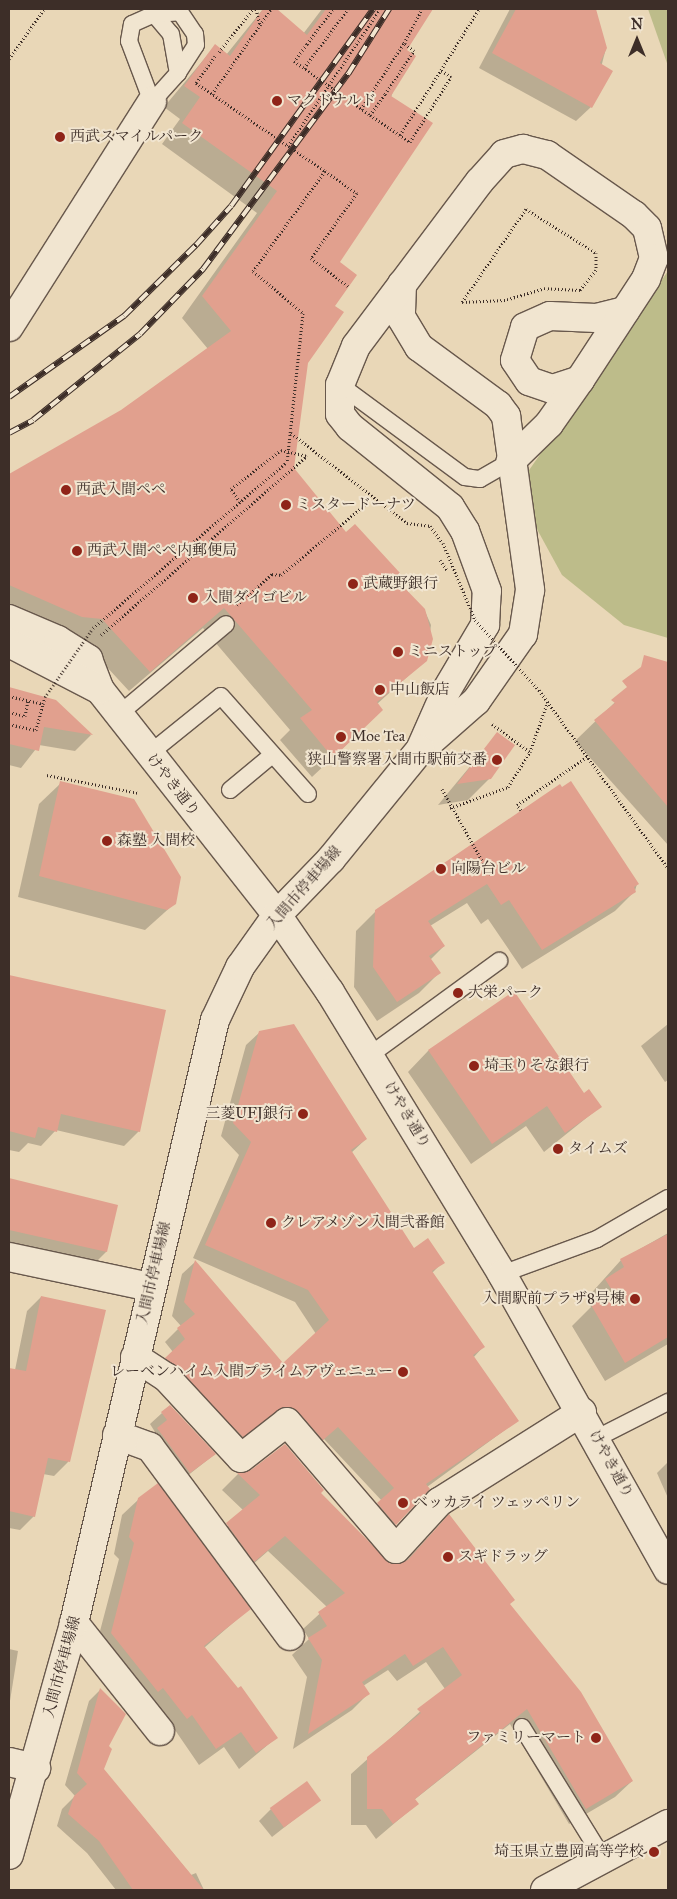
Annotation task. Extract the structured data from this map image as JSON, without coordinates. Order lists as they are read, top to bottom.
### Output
{
  "streets": {
    "street": ["けやき通り", "入間市停車場線"]
  },
  "crossings": [
    ["けやき通り", "入間市停車場線"]
  ],
  "places": [
    "マクドナルド",
    "西武スマイルパーク",
    "西武入間ペペ",
    "ミスタードーナツ",
    "西武入間ぺぺ内郵便局",
    "武蔵野銀行",
    "入間ダイゴビル",
    "ミニストップ",
    "中山飯店",
    "Moe Tea",
    "狭山警察署入間市駅前交番",
    "森塾 入間校",
    "向陽台ビル",
    "大栄パーク",
    "埼玉りそな銀行",
    "三菱UFJ銀行",
    "タイムズ",
    "クレアメゾン入間弐番館",
    "入間駅前プラザ8号棟",
    "レーベンハイム入間プライムアヴェニュー",
    "ベッカライ ツェッペリン",
    "スギドラッグ",
    "ファミリーマート",
    "埼玉県立豊岡高等学校"
  ],
  "north": "top"
}
